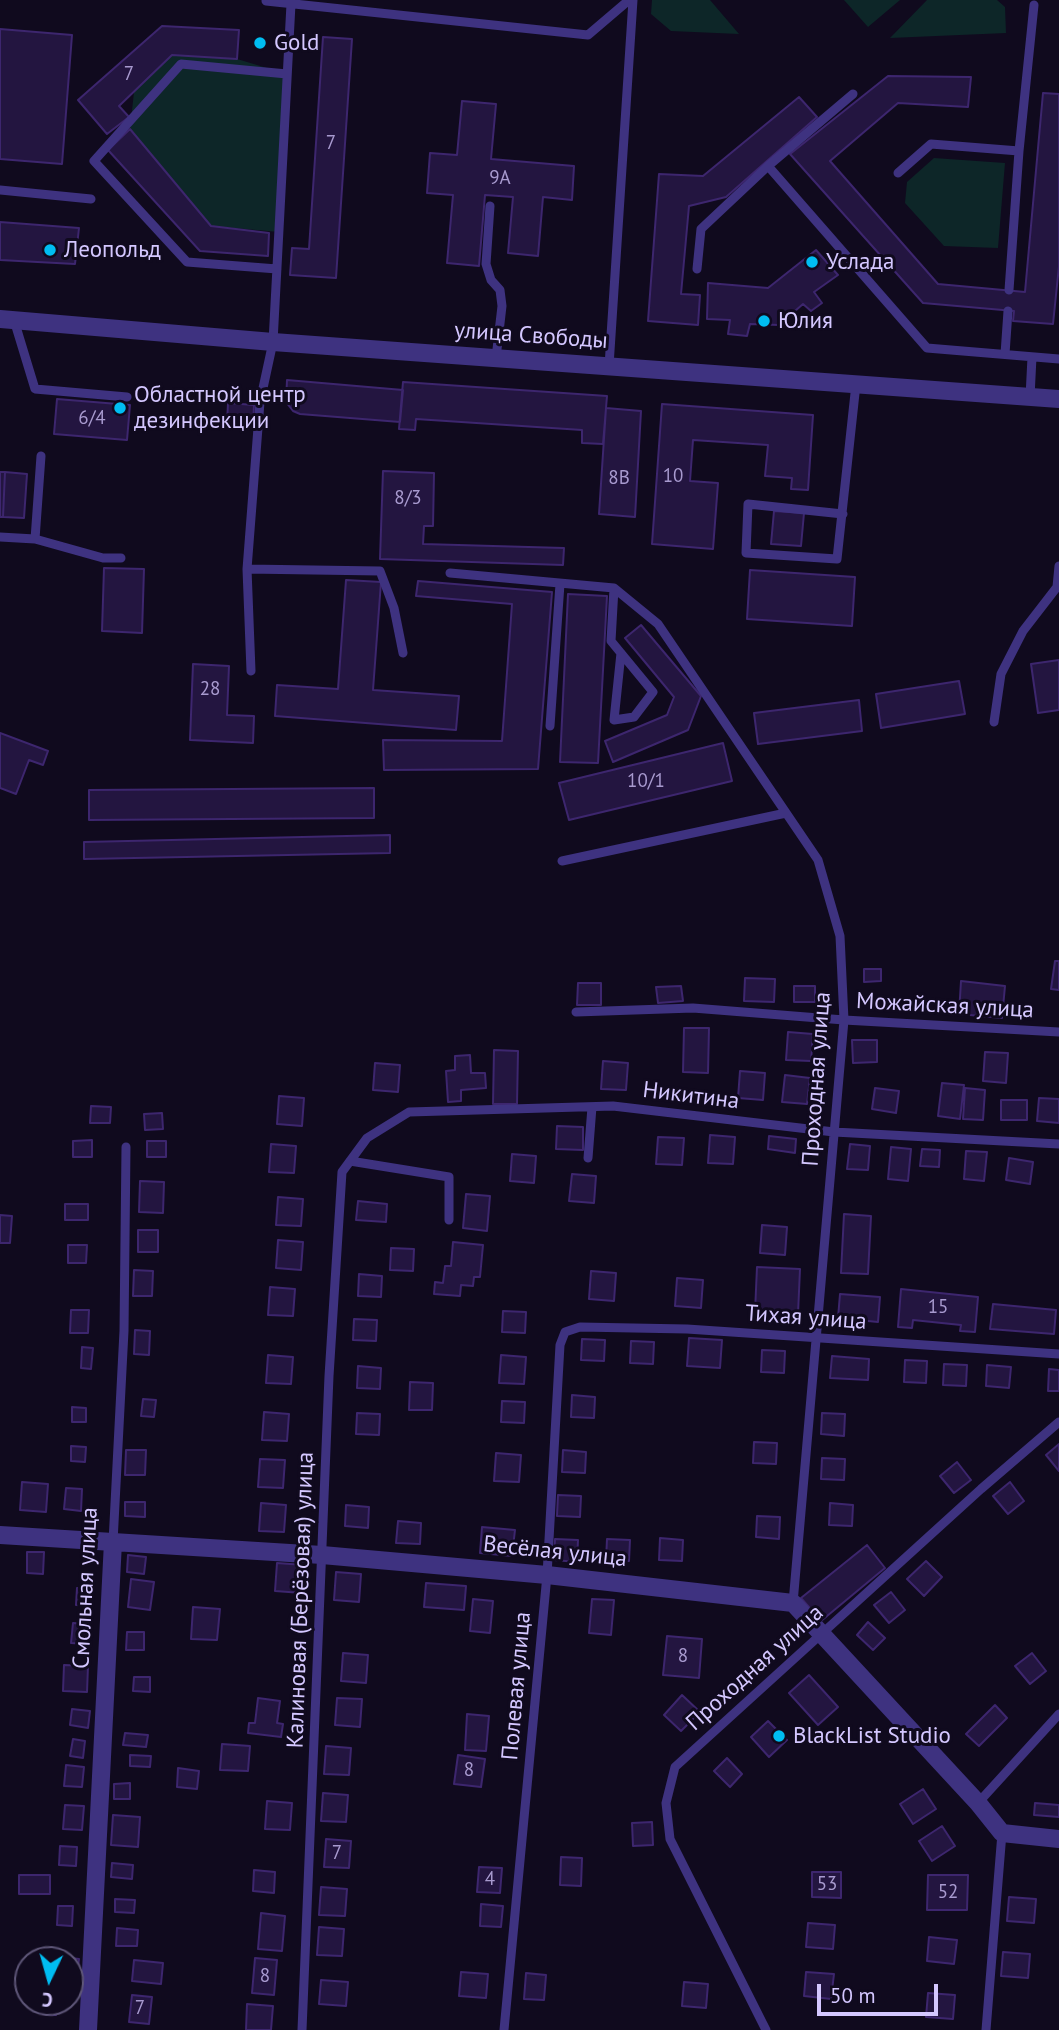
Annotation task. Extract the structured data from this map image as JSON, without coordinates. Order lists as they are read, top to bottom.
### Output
{
  "streets": {
    "street": ["улица Свободы", "Весёлая улица", "Смольная улица"],
    "lane": [
      "Можайская улица",
      "Проходная улица",
      "Никитина",
      "Тихая улица",
      "Калиновая (Берёзовая) улица",
      "Полевая улица"
    ]
  },
  "crossings": [
    ["Можайская улица", "Проходная улица"],
    ["Проходная улица", "Никитина"],
    ["Проходная улица", "Тихая улица"],
    ["Проходная улица", "Весёлая улица"],
    ["Никитина", "Калиновая (Берёзовая) улица"],
    ["Тихая улица", "Полевая улица"],
    ["Весёлая улица", "Смольная улица"],
    ["Весёлая улица", "Калиновая (Берёзовая) улица"],
    ["Весёлая улица", "Полевая улица"]
  ],
  "places": [
    "Gold",
    "Леопольд",
    "Услада",
    "Юлия",
    "Областной центр дезинфекции",
    "BlackList Studio"
  ],
  "house_numbers": [
    "7",
    "7",
    "9А",
    "6/4",
    "10",
    "8В",
    "8/3",
    "28",
    "10/1",
    "15",
    "8",
    "8",
    "7",
    "4",
    "53",
    "52",
    "8",
    "7"
  ],
  "scale_bar": "50 m",
  "north": "bottom"
}
